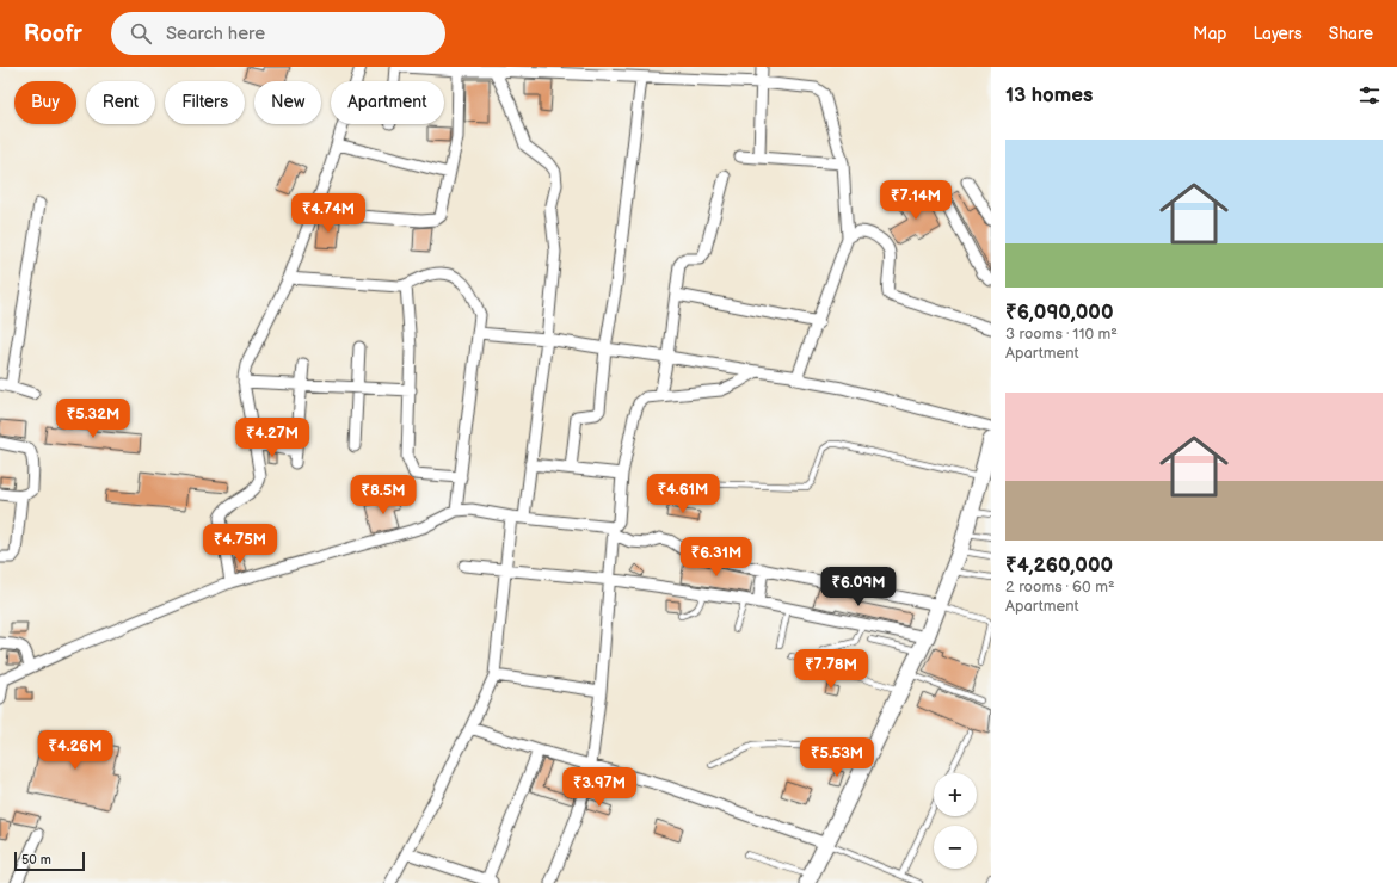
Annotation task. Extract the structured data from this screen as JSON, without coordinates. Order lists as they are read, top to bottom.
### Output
{
  "scale_bar": "50 m",
  "page": {
    "header": "Roofr",
    "search": "Search here",
    "nav": ["Map", "Layers", "Share"],
    "heading": "13 homes",
    "chip": [
      "Buy",
      "Rent",
      "Filters",
      "New",
      "Apartment"
    ],
    "list": [
      {
        "name": "₹6,090,000",
        "note": "3 rooms · 110 m² · Apartment"
      },
      {
        "name": "₹4,260,000",
        "note": "2 rooms · 60 m² · Apartment"
      }
    ],
    "price": [
      "₹7.14M",
      "₹4.74M",
      "₹5.32M",
      "₹4.27M",
      "₹4.61M",
      "₹8.5M",
      "₹4.75M",
      "₹6.31M",
      "₹6.09M",
      "₹7.78M",
      "₹4.26M",
      "₹5.53M",
      "₹3.97M"
    ],
    "map_buttons": ["+", "−"],
    "scale": "50 m"
  }
}
